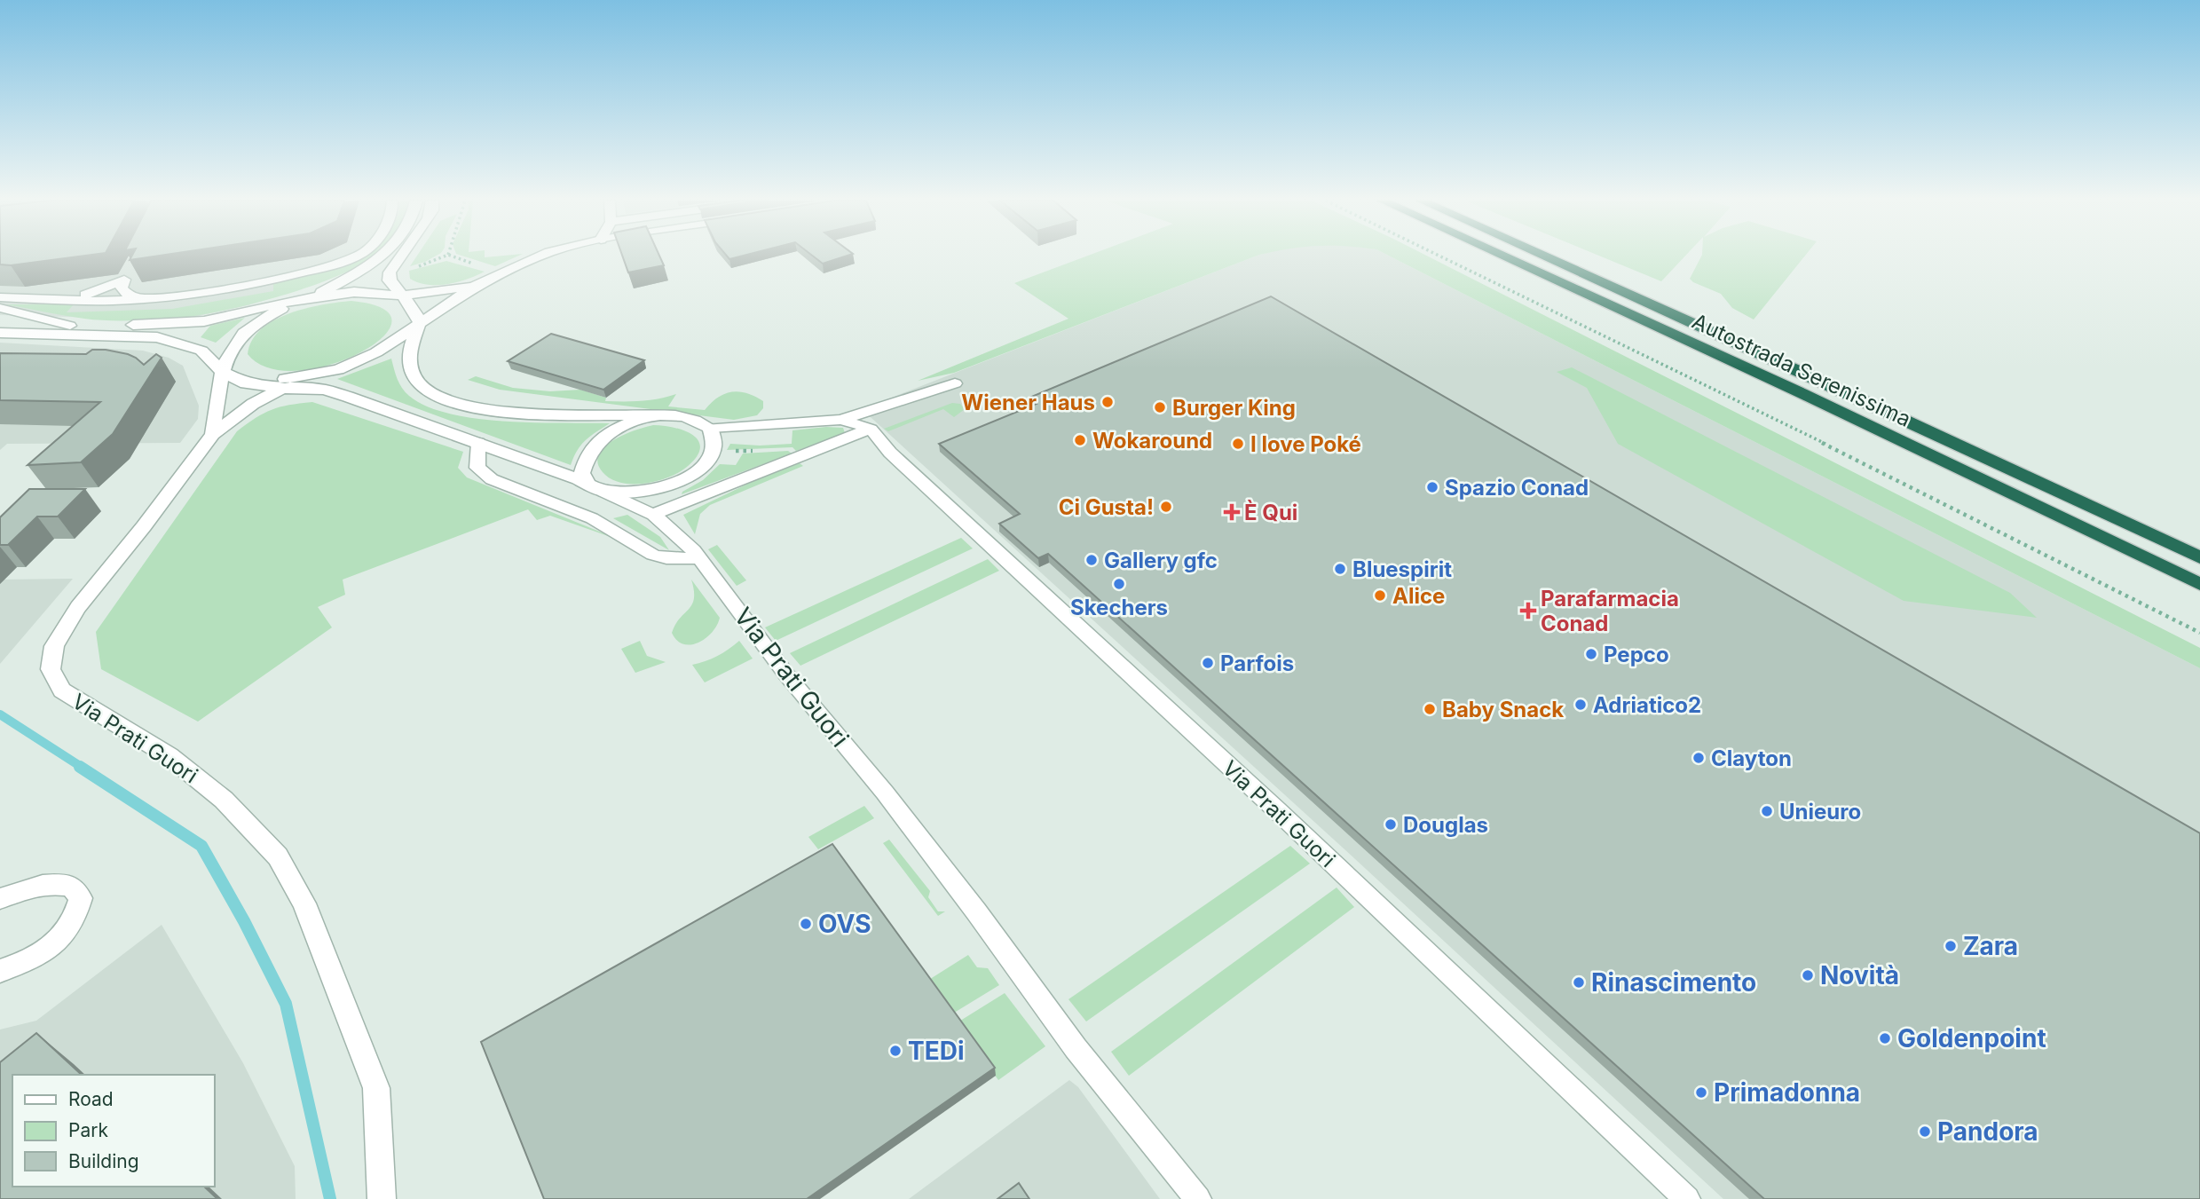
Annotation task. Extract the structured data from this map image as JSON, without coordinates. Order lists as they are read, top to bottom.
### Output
{
  "streets": {
    "highway": ["Autostrada Serenissima"],
    "street": ["Via Prati Guori"]
  },
  "places": {
    "other": [
      "Wiener Haus",
      "Burger King",
      "Wokaround",
      "I love Poké",
      "Spazio Conad",
      "Ci Gusta!",
      "Gallery gfc",
      "Bluespirit",
      "Skechers",
      "Alice",
      "Pepco",
      "Parfois",
      "Adriatico2",
      "Baby Snack",
      "Clayton",
      "Unieuro",
      "Douglas",
      "OVS",
      "Zara",
      "Novità",
      "Rinascimento",
      "Goldenpoint",
      "TEDi",
      "Primadonna",
      "Pandora"
    ],
    "health": ["È Qui", "Parafarmacia Conad"]
  },
  "legend": ["Road", "Park", "Building"]
}
